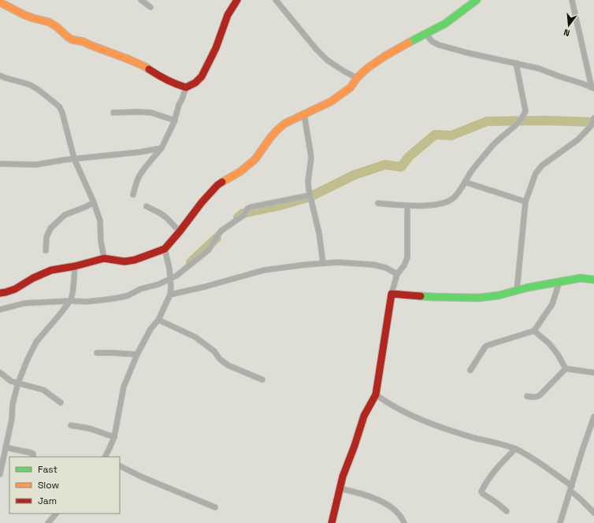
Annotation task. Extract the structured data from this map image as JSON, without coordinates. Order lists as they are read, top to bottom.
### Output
{
  "legend": ["Fast", "Slow", "Jam"],
  "north": "bottom"
}
